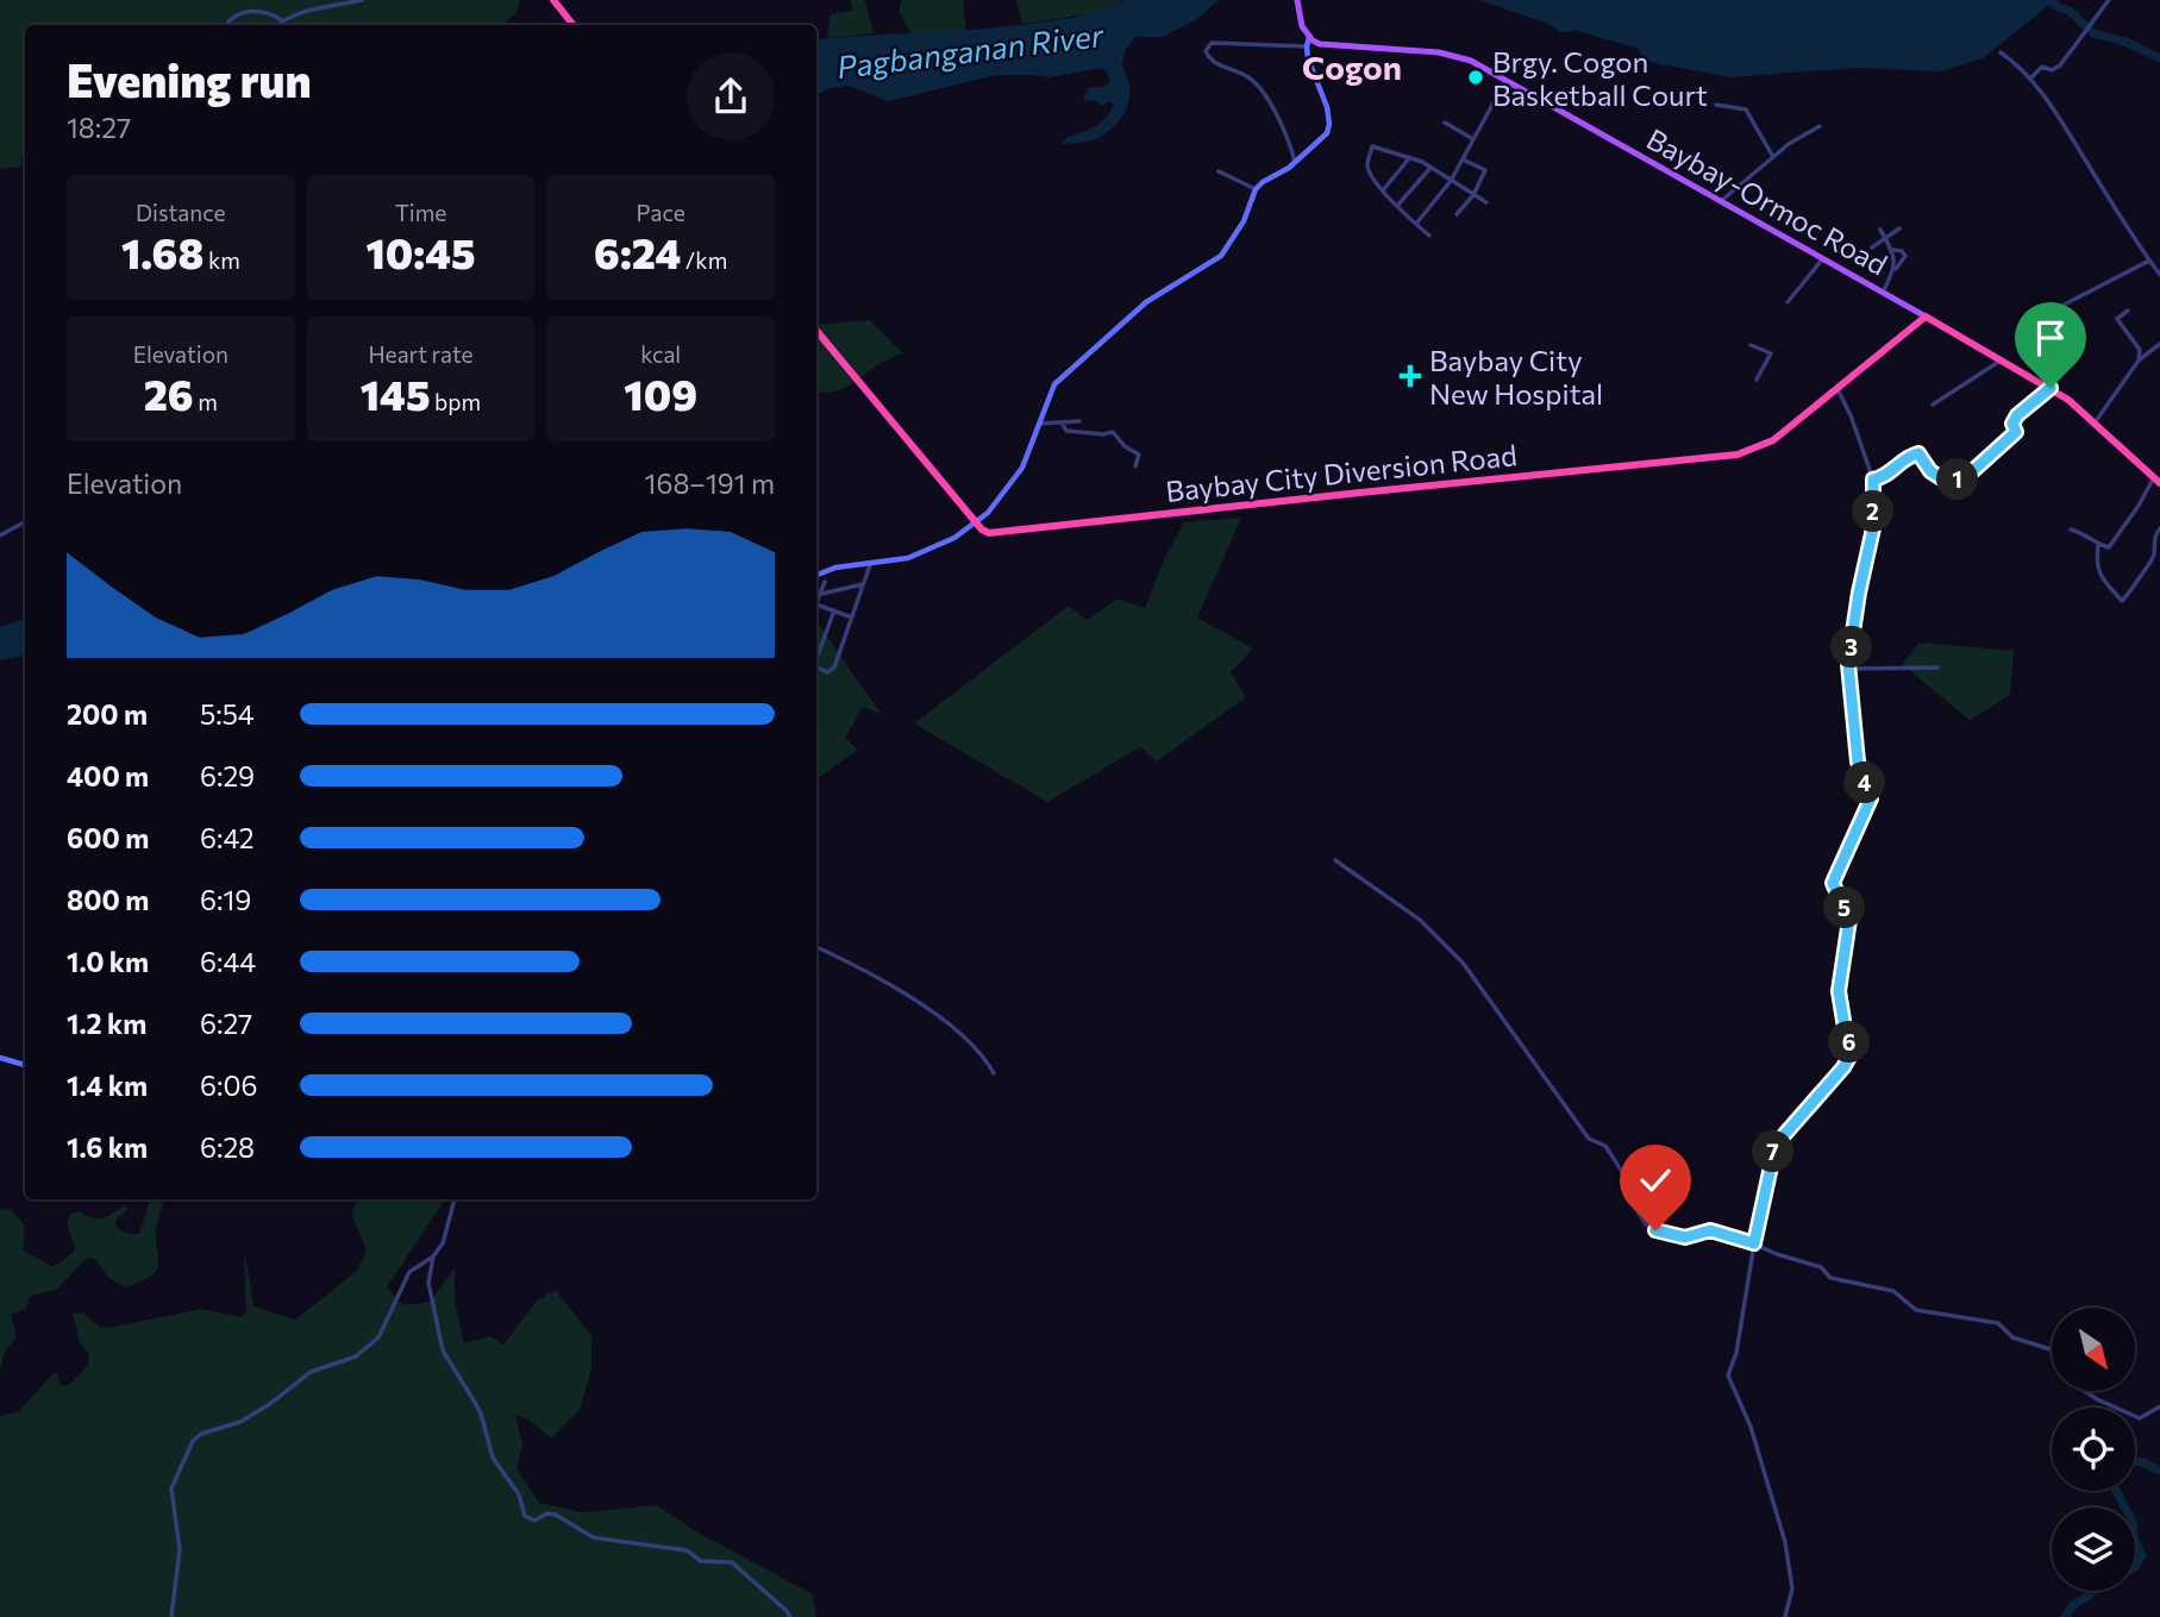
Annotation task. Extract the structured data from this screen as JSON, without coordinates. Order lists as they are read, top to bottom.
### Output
{
  "streets": {
    "highway": ["Baybay-Ormoc Road", "Baybay City Diversion Road"]
  },
  "crossings": [
    ["Baybay-Ormoc Road", "Baybay City Diversion Road"]
  ],
  "districts": ["Cogon"],
  "water": ["Pagbanganan River"],
  "places": {
    "other": ["Brgy. Cogon Basketball Court"],
    "health": ["Baybay City New Hospital"]
  },
  "north": "bottom right",
  "page": {
    "heading": ["Evening run", "18:27"],
    "stats": [
      ["Distance", "1.68 km"],
      ["Time", "10:45"],
      ["Pace", "6:24 /km"],
      ["Elevation", "26 m"],
      ["Heart rate", "145 bpm"],
      ["kcal", "109"]
    ],
    "chart": ["Elevation", "168–191 m"],
    "pins": [
      "1",
      "2",
      "3",
      "4",
      "5",
      "6",
      "7"
    ],
    "list": [
      {
        "name": "200 m",
        "note": "5:54"
      },
      {
        "name": "400 m",
        "note": "6:29"
      },
      {
        "name": "600 m",
        "note": "6:42"
      },
      {
        "name": "800 m",
        "note": "6:19"
      },
      {
        "name": "1.0 km",
        "note": "6:44"
      },
      {
        "name": "1.2 km",
        "note": "6:27"
      },
      {
        "name": "1.4 km",
        "note": "6:06"
      },
      {
        "name": "1.6 km",
        "note": "6:28"
      }
    ]
  }
}
